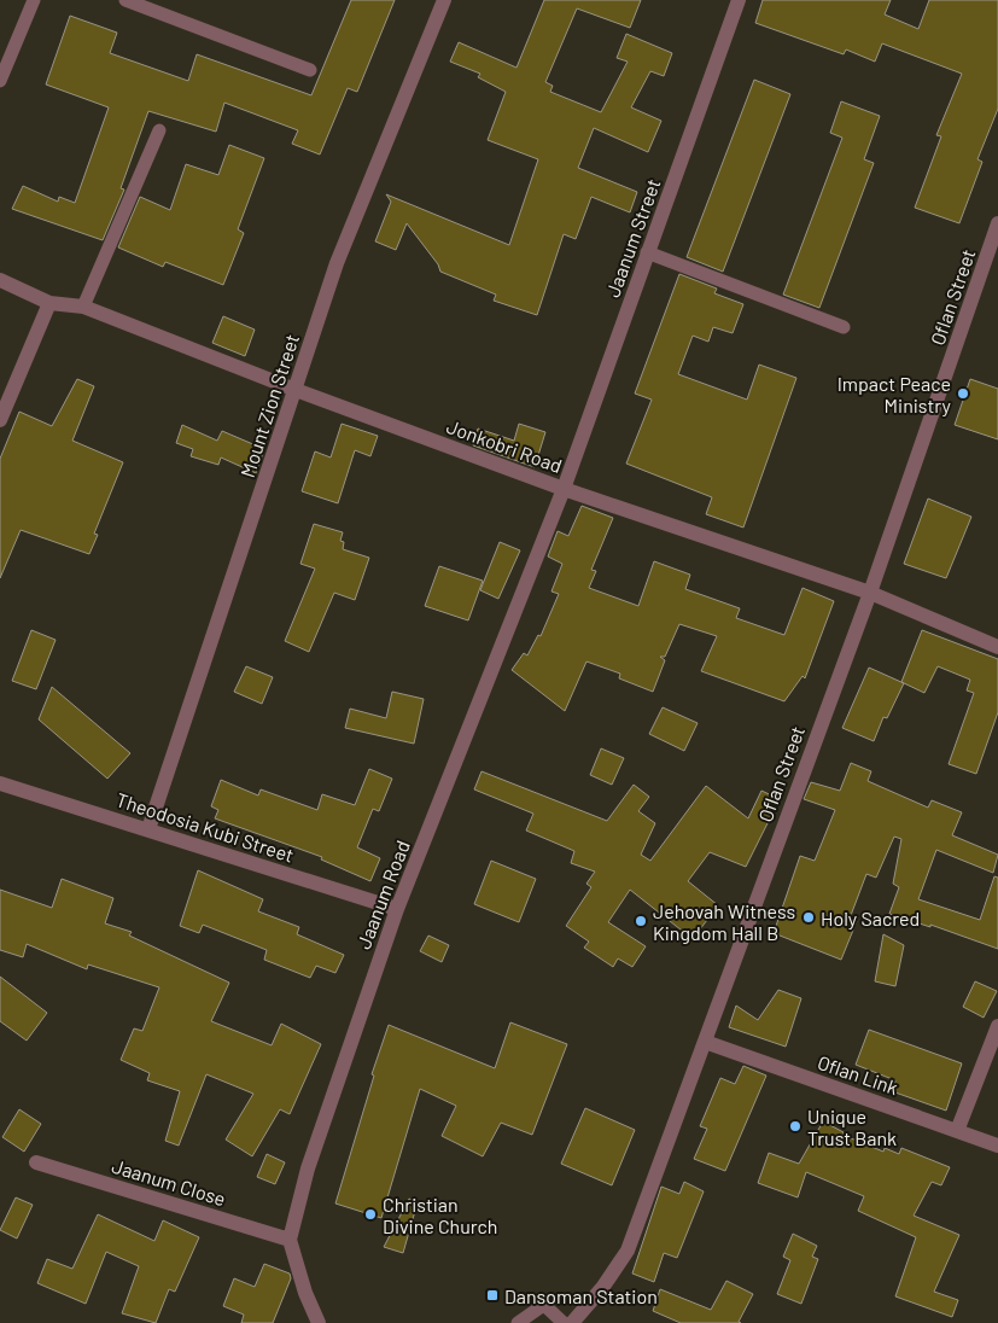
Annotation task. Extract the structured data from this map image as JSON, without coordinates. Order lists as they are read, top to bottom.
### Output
{
  "streets": {
    "street": [
      "Jaanum Street",
      "Oflan Street",
      "Mount Zion Street",
      "Jonkobri Road",
      "Theodosia Kubi Street",
      "Jaanum Road",
      "Oflan Link",
      "Jaanum Close"
    ]
  },
  "crossings": [
    ["Jaanum Street", "Jonkobri Road"],
    ["Jaanum Street", "Jaanum Road"],
    ["Oflan Street", "Jonkobri Road"],
    ["Oflan Street", "Oflan Link"],
    ["Mount Zion Street", "Jonkobri Road"],
    ["Mount Zion Street", "Theodosia Kubi Street"],
    ["Jonkobri Road", "Jaanum Road"],
    ["Theodosia Kubi Street", "Jaanum Road"],
    ["Jaanum Road", "Jaanum Close"]
  ],
  "places": {
    "other": [
      "Impact Peace Ministry",
      "Holy Sacred",
      "Jehovah Witness Kingdom Hall B",
      "Unique Trust Bank",
      "Christian Divine Church"
    ],
    "transit": ["Dansoman Station"]
  }
}
